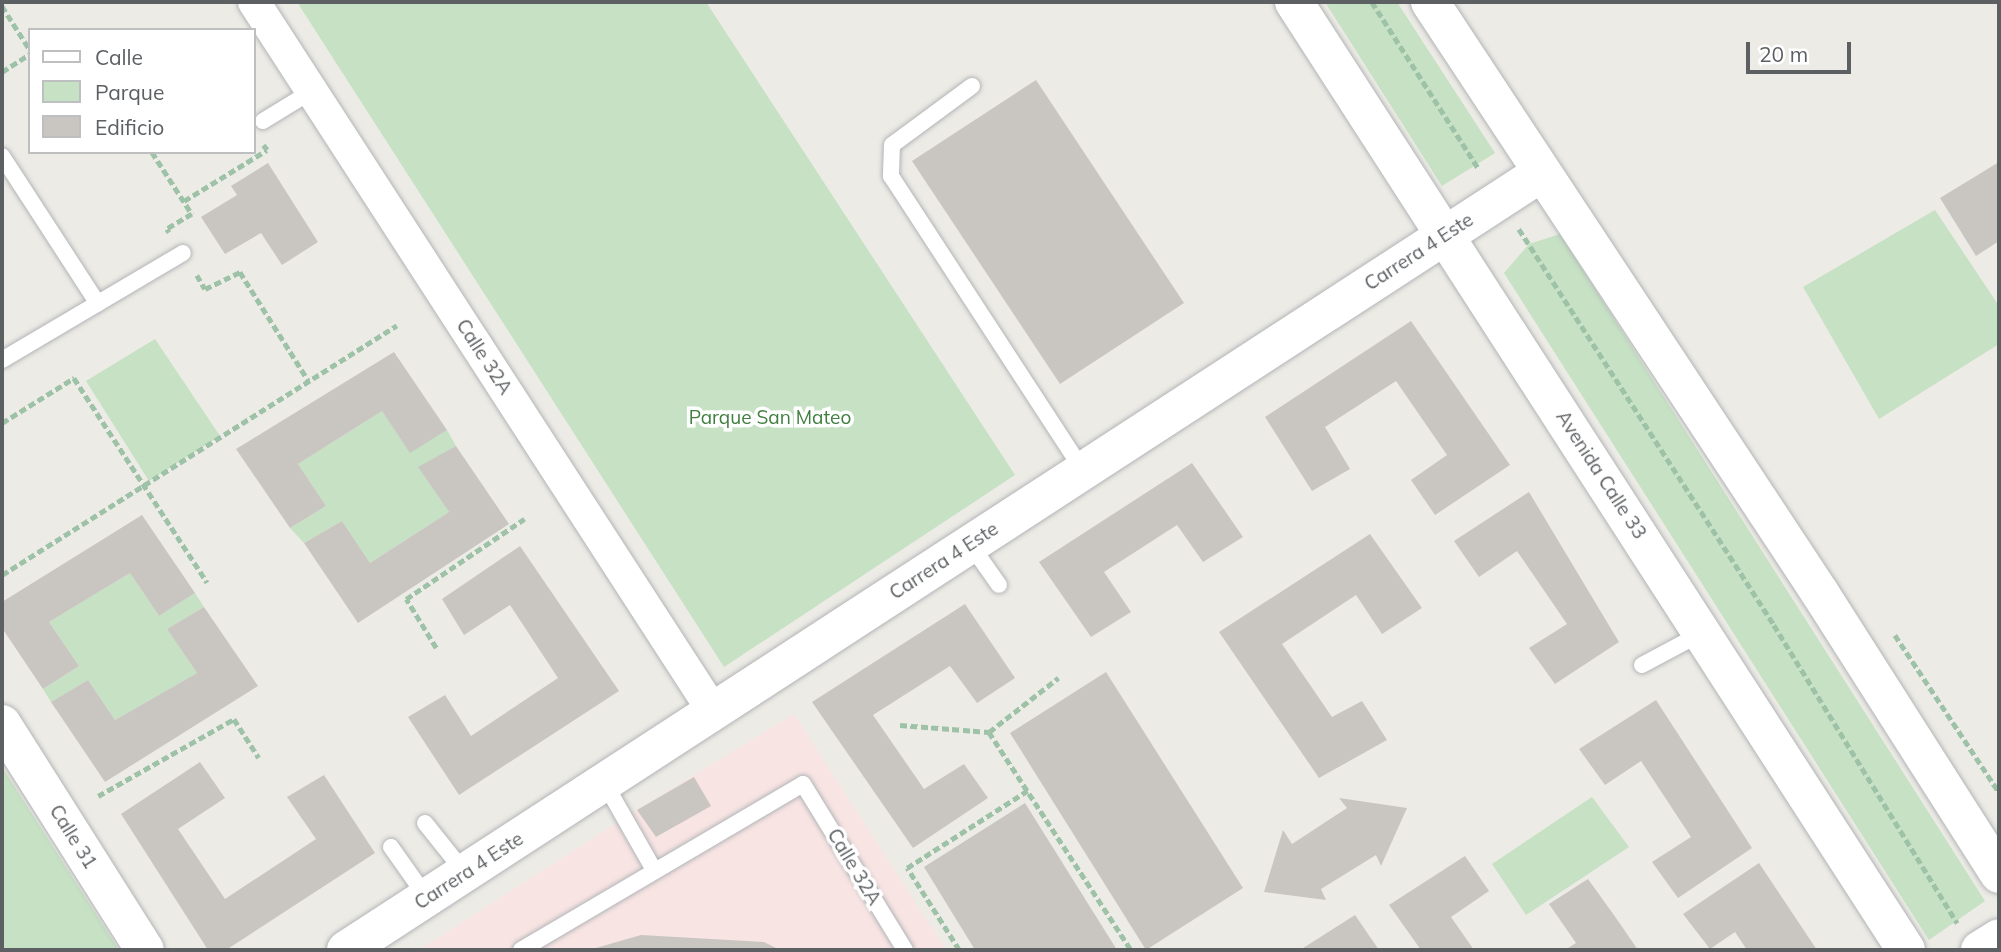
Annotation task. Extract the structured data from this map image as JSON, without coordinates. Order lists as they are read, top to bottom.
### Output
{
  "streets": {
    "street": [
      "Carrera 4 Este",
      "Calle 32A",
      "Avenida Calle 33",
      "Calle 31"
    ]
  },
  "crossings": [
    ["Carrera 4 Este", "Calle 32A"],
    ["Carrera 4 Este", "Avenida Calle 33"]
  ],
  "parks": ["Parque San Mateo"],
  "legend": ["Calle", "Parque", "Edificio"],
  "scale_bar": "20 m"
}
